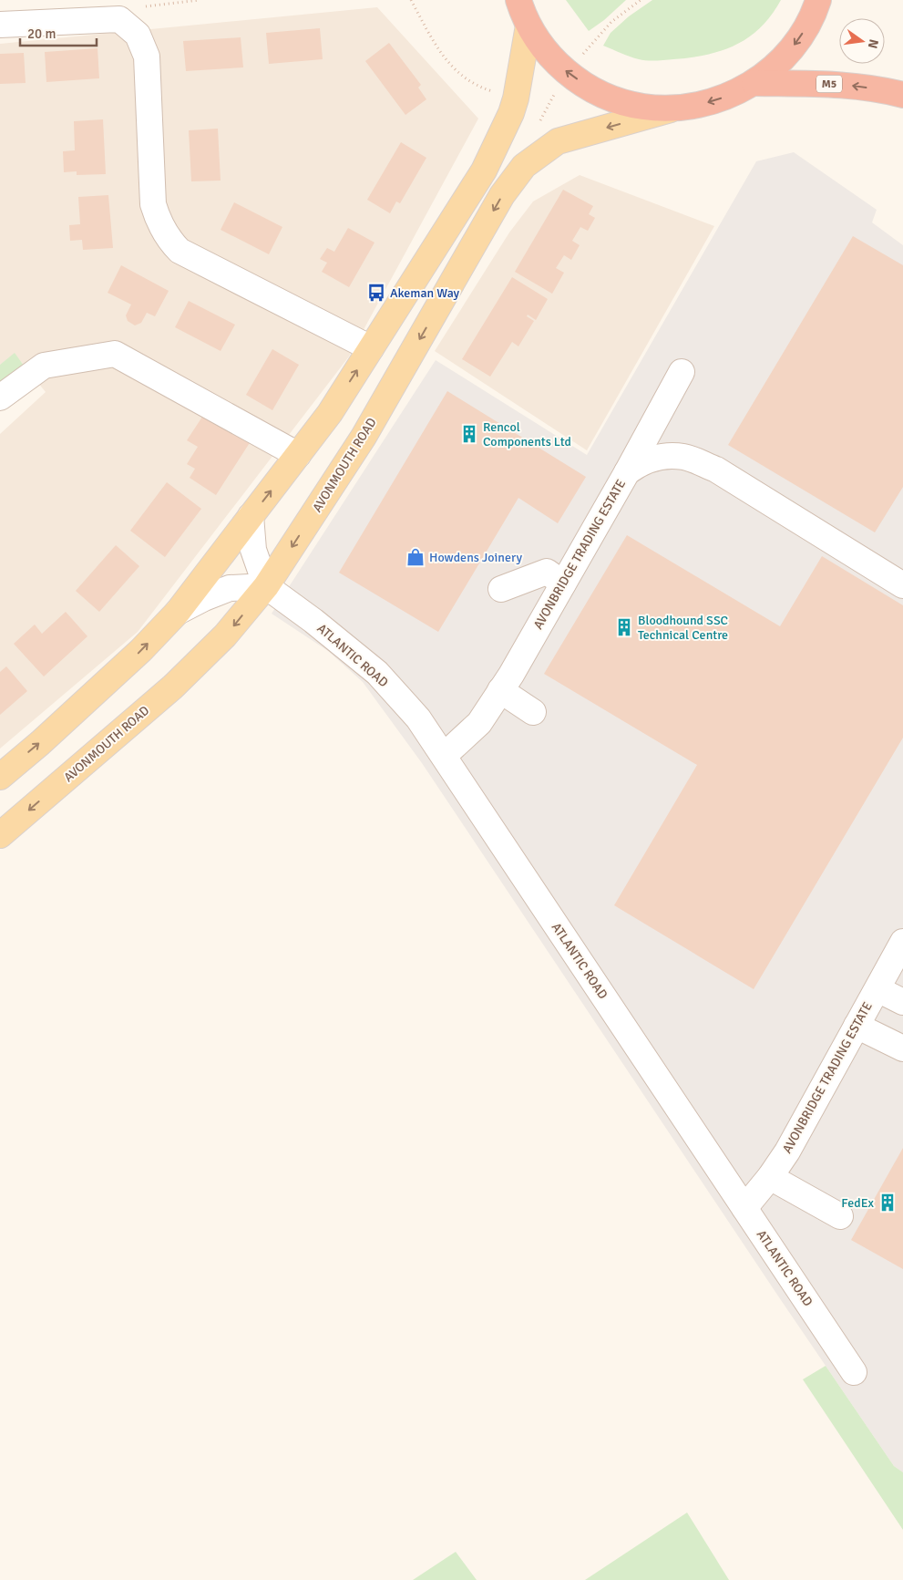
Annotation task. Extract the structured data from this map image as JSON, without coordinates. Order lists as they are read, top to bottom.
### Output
{
  "streets": {
    "highway": ["M5"],
    "main road": ["AVONMOUTH ROAD"],
    "street": ["AVONBRIDGE TRADING ESTATE", "ATLANTIC ROAD"]
  },
  "crossings": [
    ["AVONMOUTH ROAD", "ATLANTIC ROAD"],
    ["AVONBRIDGE TRADING ESTATE", "ATLANTIC ROAD"]
  ],
  "places": {
    "bus stop": ["Akeman Way"],
    "building": ["Rencol Components Ltd", "Bloodhound SSC Technical Centre", "FedEx"],
    "shop": ["Howdens Joinery"]
  },
  "scale_bar": "20 m",
  "north": "right"
}
